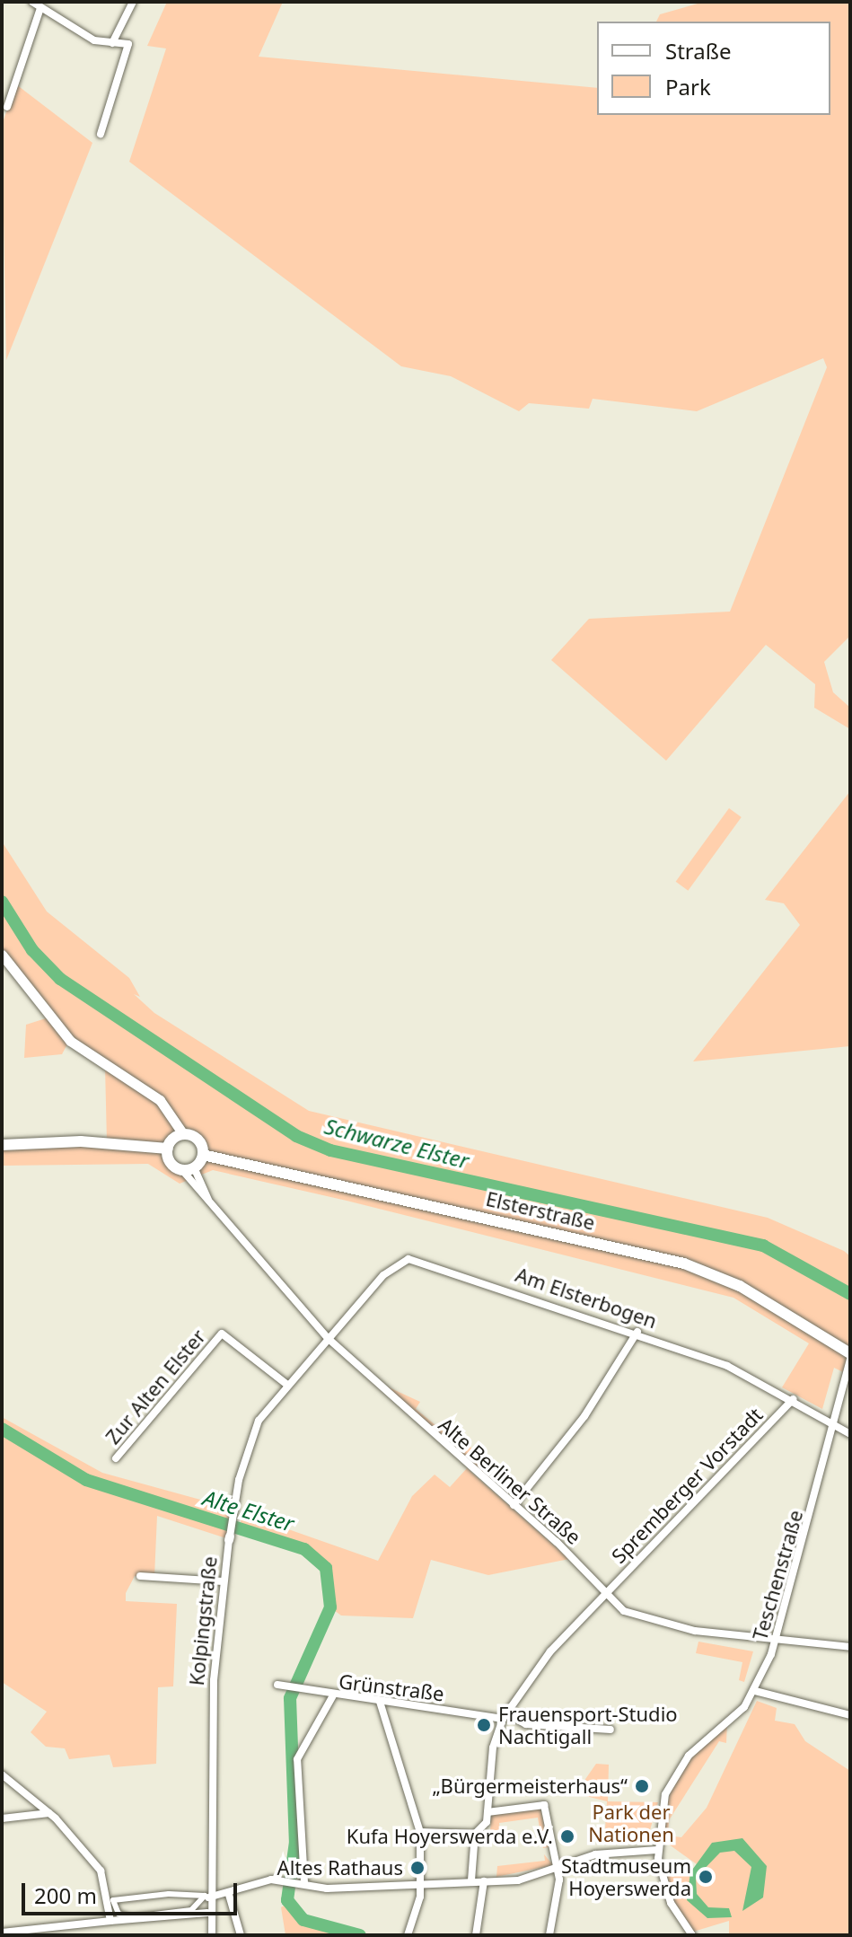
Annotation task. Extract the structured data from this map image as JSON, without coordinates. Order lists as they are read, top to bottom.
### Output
{
  "streets": {
    "main road": ["Elsterstraße"],
    "street": [
      "Am Elsterbogen",
      "Zur Alten Elster",
      "Alte Berliner Straße",
      "Spremberger Vorstadt",
      "Teschenstraße",
      "Kolpingstraße",
      "Grünstraße"
    ]
  },
  "crossings": [
    ["Elsterstraße", "Alte Berliner Straße"],
    ["Am Elsterbogen", "Alte Berliner Straße"],
    ["Am Elsterbogen", "Spremberger Vorstadt"],
    ["Am Elsterbogen", "Teschenstraße"],
    ["Am Elsterbogen", "Kolpingstraße"],
    ["Zur Alten Elster", "Kolpingstraße"],
    ["Alte Berliner Straße", "Spremberger Vorstadt"],
    ["Alte Berliner Straße", "Teschenstraße"],
    ["Alte Berliner Straße", "Kolpingstraße"],
    ["Spremberger Vorstadt", "Grünstraße"]
  ],
  "water": ["Schwarze Elster", "Alte Elster"],
  "parks": ["Park der Nationen"],
  "places": [
    "Frauensport-Studio Nachtigall",
    "„Bürgermeisterhaus“",
    "Kufa Hoyerswerda e.V.",
    "Altes Rathaus",
    "Stadtmuseum Hoyerswerda"
  ],
  "legend": ["Straße", "Park"],
  "scale_bar": "200 m"
}
